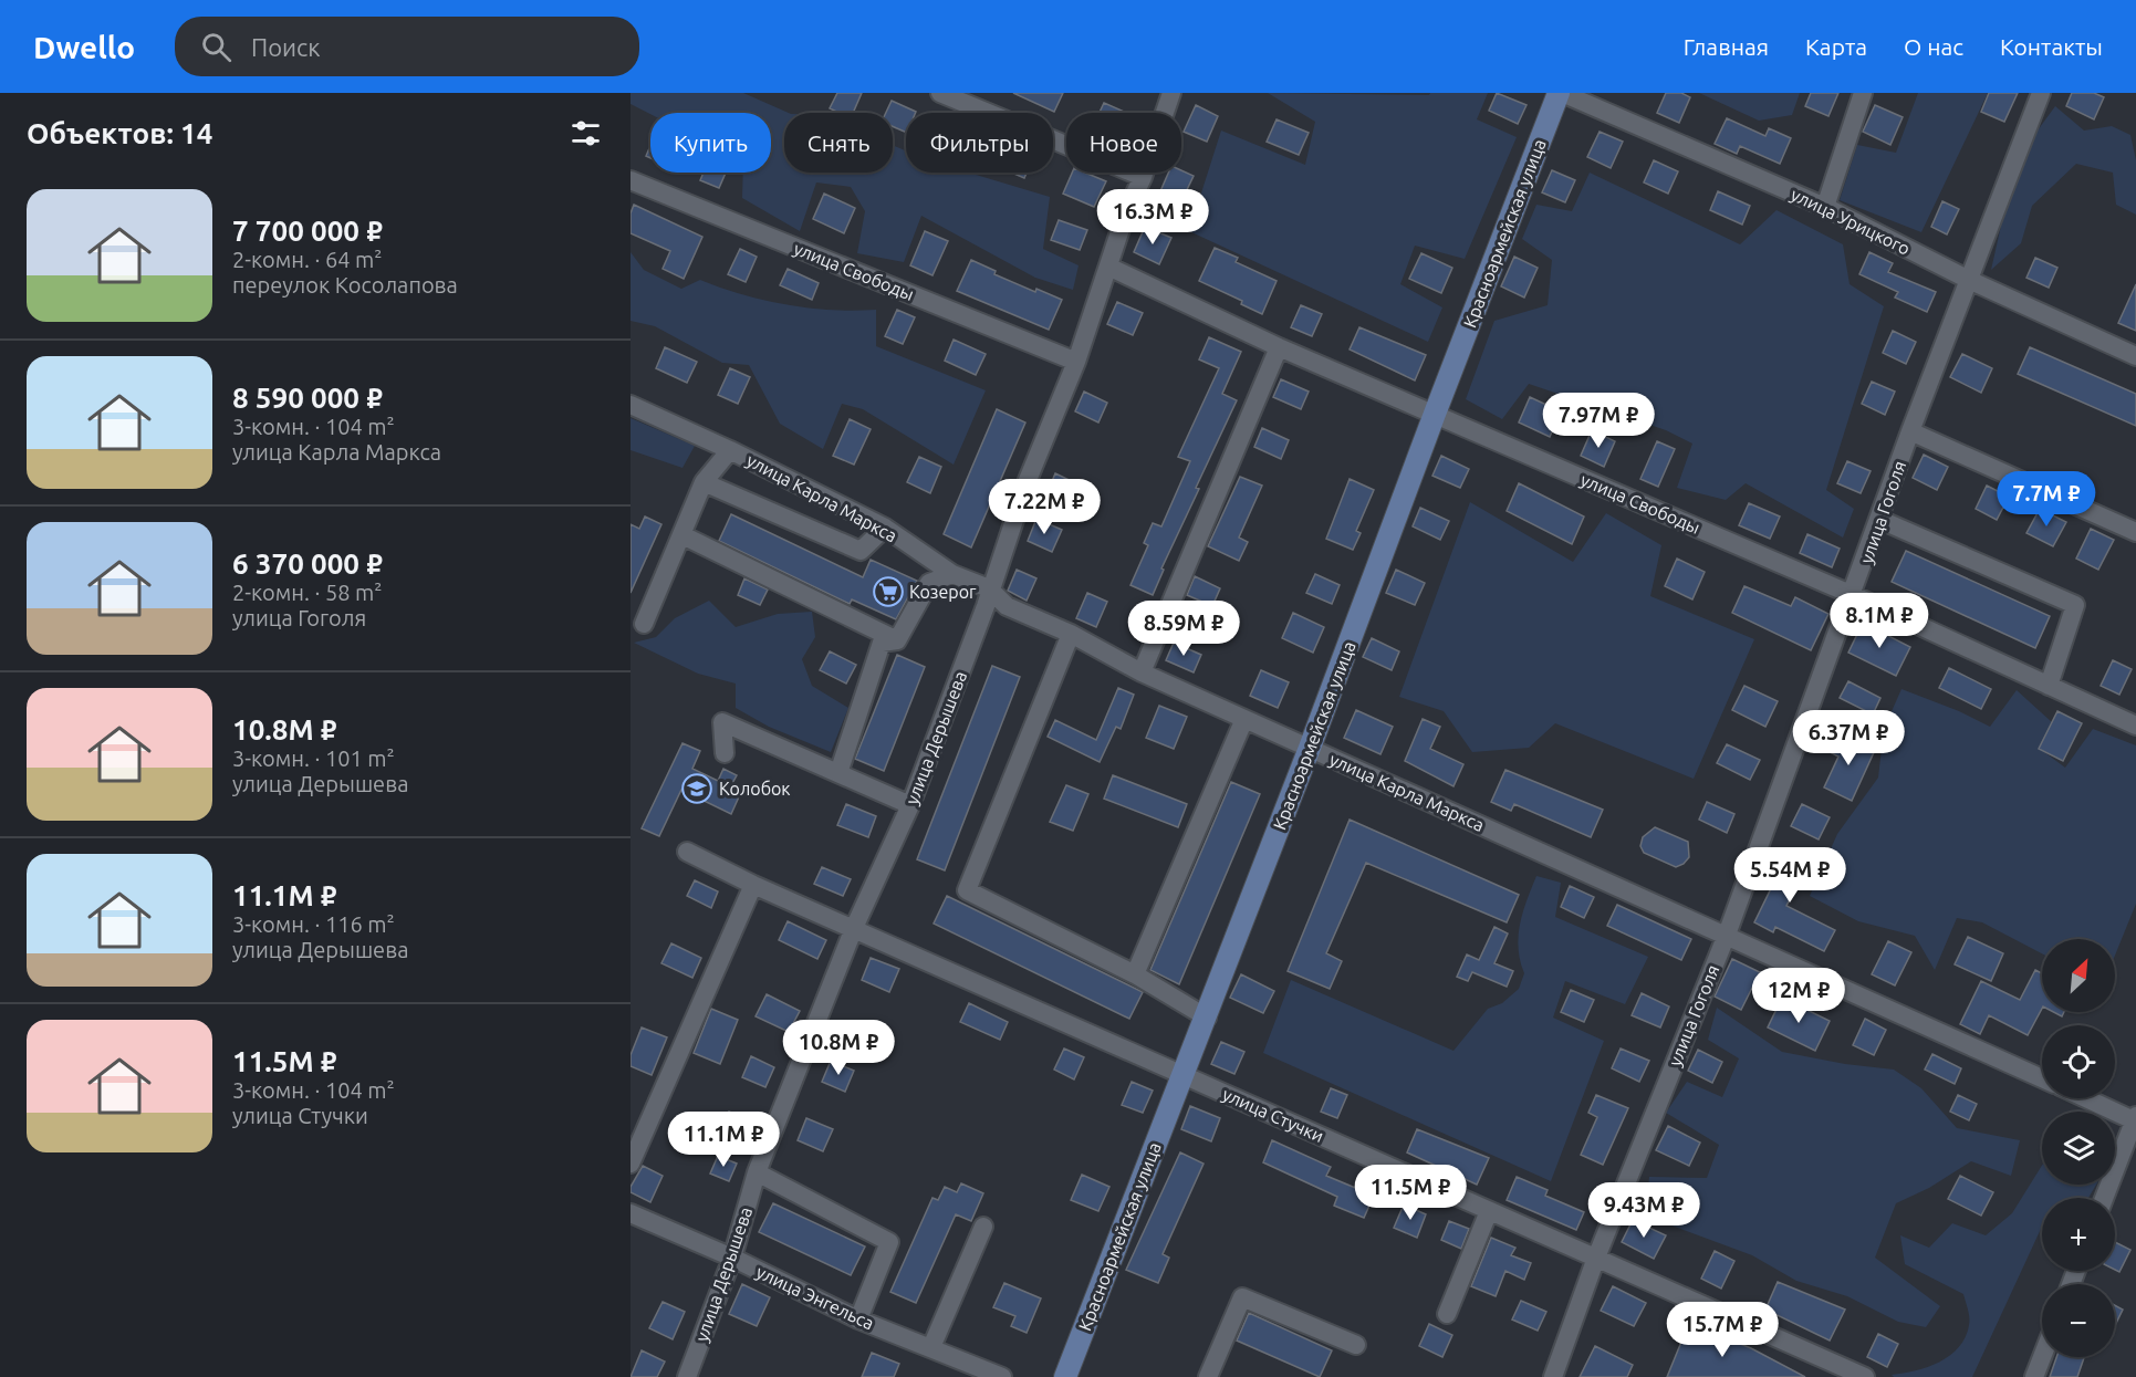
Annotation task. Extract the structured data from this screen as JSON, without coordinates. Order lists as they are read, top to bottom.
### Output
{
  "streets": {
    "main road": ["Красноармейская улица"],
    "street": [
      "улица Урицкого",
      "улица Свободы",
      "улица Карла Маркса",
      "улица Гоголя",
      "улица Дерышева",
      "улица Стучки",
      "улица Энгельса"
    ]
  },
  "crossings": [
    ["улица Урицкого", "Красноармейская улица"],
    ["улица Урицкого", "улица Гоголя"],
    ["Красноармейская улица", "улица Свободы"],
    ["Красноармейская улица", "улица Карла Маркса"],
    ["Красноармейская улица", "улица Стучки"],
    ["улица Свободы", "улица Гоголя"],
    ["улица Свободы", "улица Дерышева"],
    ["улица Карла Маркса", "улица Гоголя"],
    ["улица Карла Маркса", "улица Дерышева"],
    ["улица Гоголя", "улица Стучки"],
    ["улица Дерышева", "улица Стучки"],
    ["улица Дерышева", "улица Энгельса"]
  ],
  "places": {
    "supermarket": ["Козерог"],
    "school or university": ["Колобок"]
  },
  "north": "top right",
  "page": {
    "header": "Dwello",
    "search": "Поиск",
    "nav": [
      "Главная",
      "Карта",
      "О нас",
      "Контакты"
    ],
    "heading": "Объектов: 14",
    "chip": [
      "Купить",
      "Снять",
      "Фильтры",
      "Новое"
    ],
    "list": [
      {
        "name": "7 700 000 ₽",
        "note": "2-комн. · 64 m² · переулок Косолапова"
      },
      {
        "name": "8 590 000 ₽",
        "note": "3-комн. · 104 m² · улица Карла Маркса"
      },
      {
        "name": "6 370 000 ₽",
        "note": "2-комн. · 58 m² · улица Гоголя"
      },
      {
        "name": "10.8M ₽",
        "note": "3-комн. · 101 m² · улица Дерышева"
      },
      {
        "name": "11.1M ₽",
        "note": "3-комн. · 116 m² · улица Дерышева"
      },
      {
        "name": "11.5M ₽",
        "note": "3-комн. · 104 m² · улица Стучки"
      }
    ],
    "price": [
      "16.3M ₽",
      "7.97M ₽",
      "7.7M ₽",
      "7.22M ₽",
      "8.1M ₽",
      "8.59M ₽",
      "6.37M ₽",
      "5.54M ₽",
      "12M ₽",
      "10.8M ₽",
      "11.1M ₽",
      "11.5M ₽",
      "9.43M ₽",
      "15.7M ₽"
    ],
    "map_buttons": ["+", "−"]
  }
}
